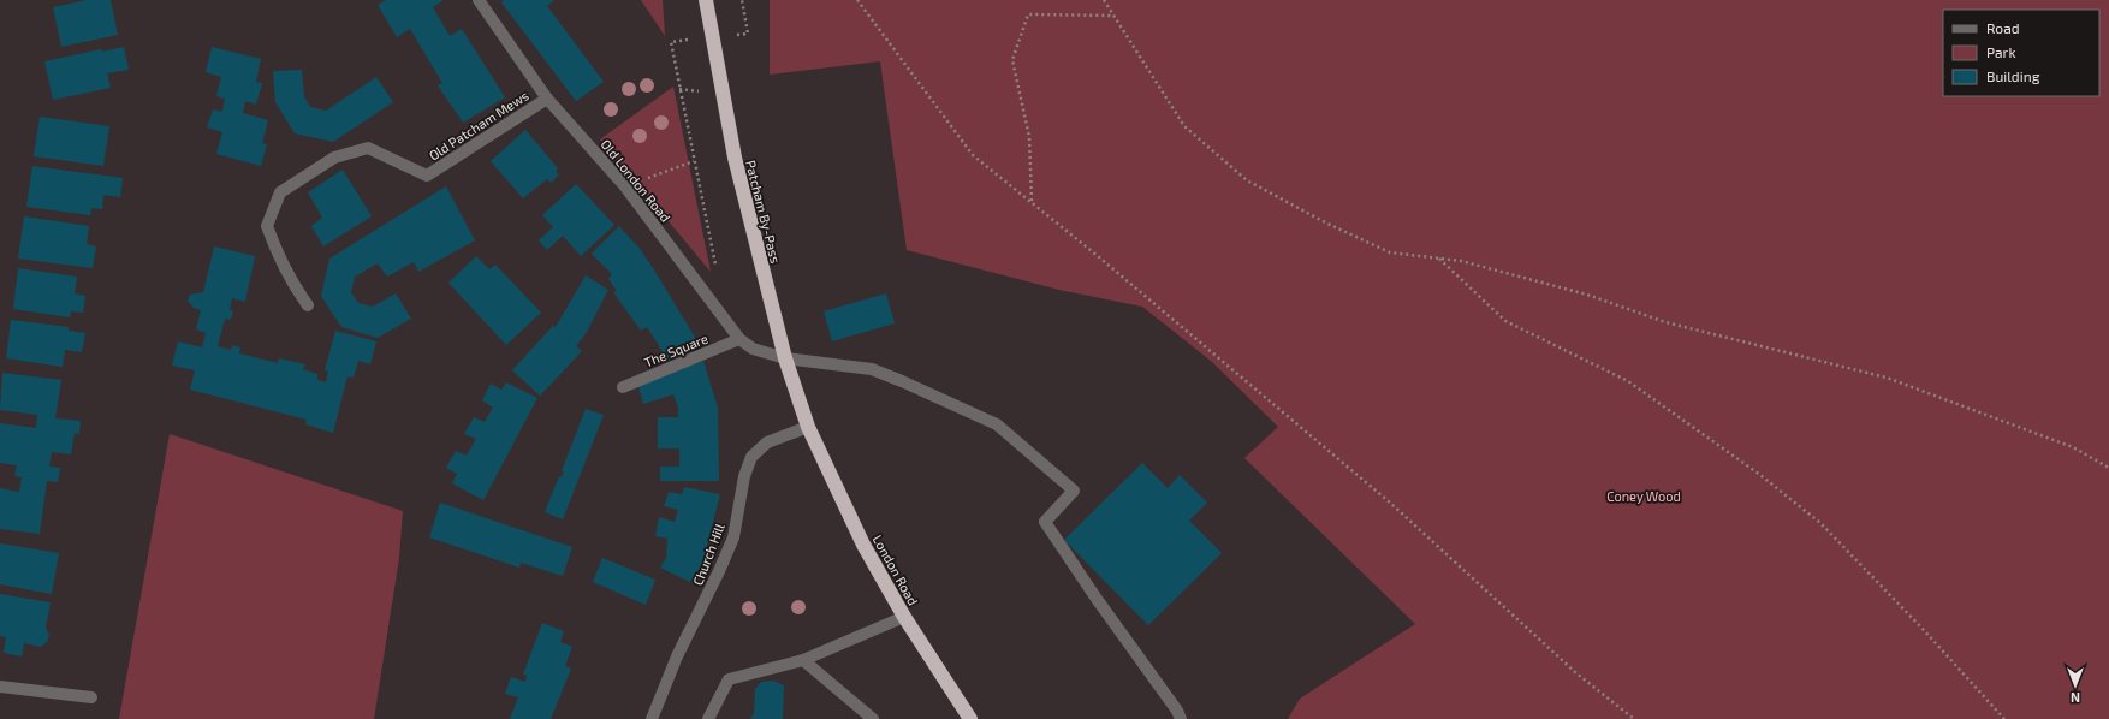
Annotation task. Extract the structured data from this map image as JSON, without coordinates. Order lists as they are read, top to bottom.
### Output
{
  "streets": {
    "highway": ["Patcham By-Pass", "London Road"],
    "street": [
      "Old Patcham Mews",
      "Old London Road",
      "The Square",
      "Church Hill"
    ]
  },
  "crossings": [
    ["Old Patcham Mews", "Old London Road"],
    ["Old London Road", "Patcham By-Pass"],
    ["Old London Road", "The Square"],
    ["Patcham By-Pass", "Church Hill"],
    ["Patcham By-Pass", "London Road"],
    ["Church Hill", "London Road"]
  ],
  "parks": ["Coney Wood"],
  "legend": ["Road", "Park", "Building"],
  "north": "bottom"
}
